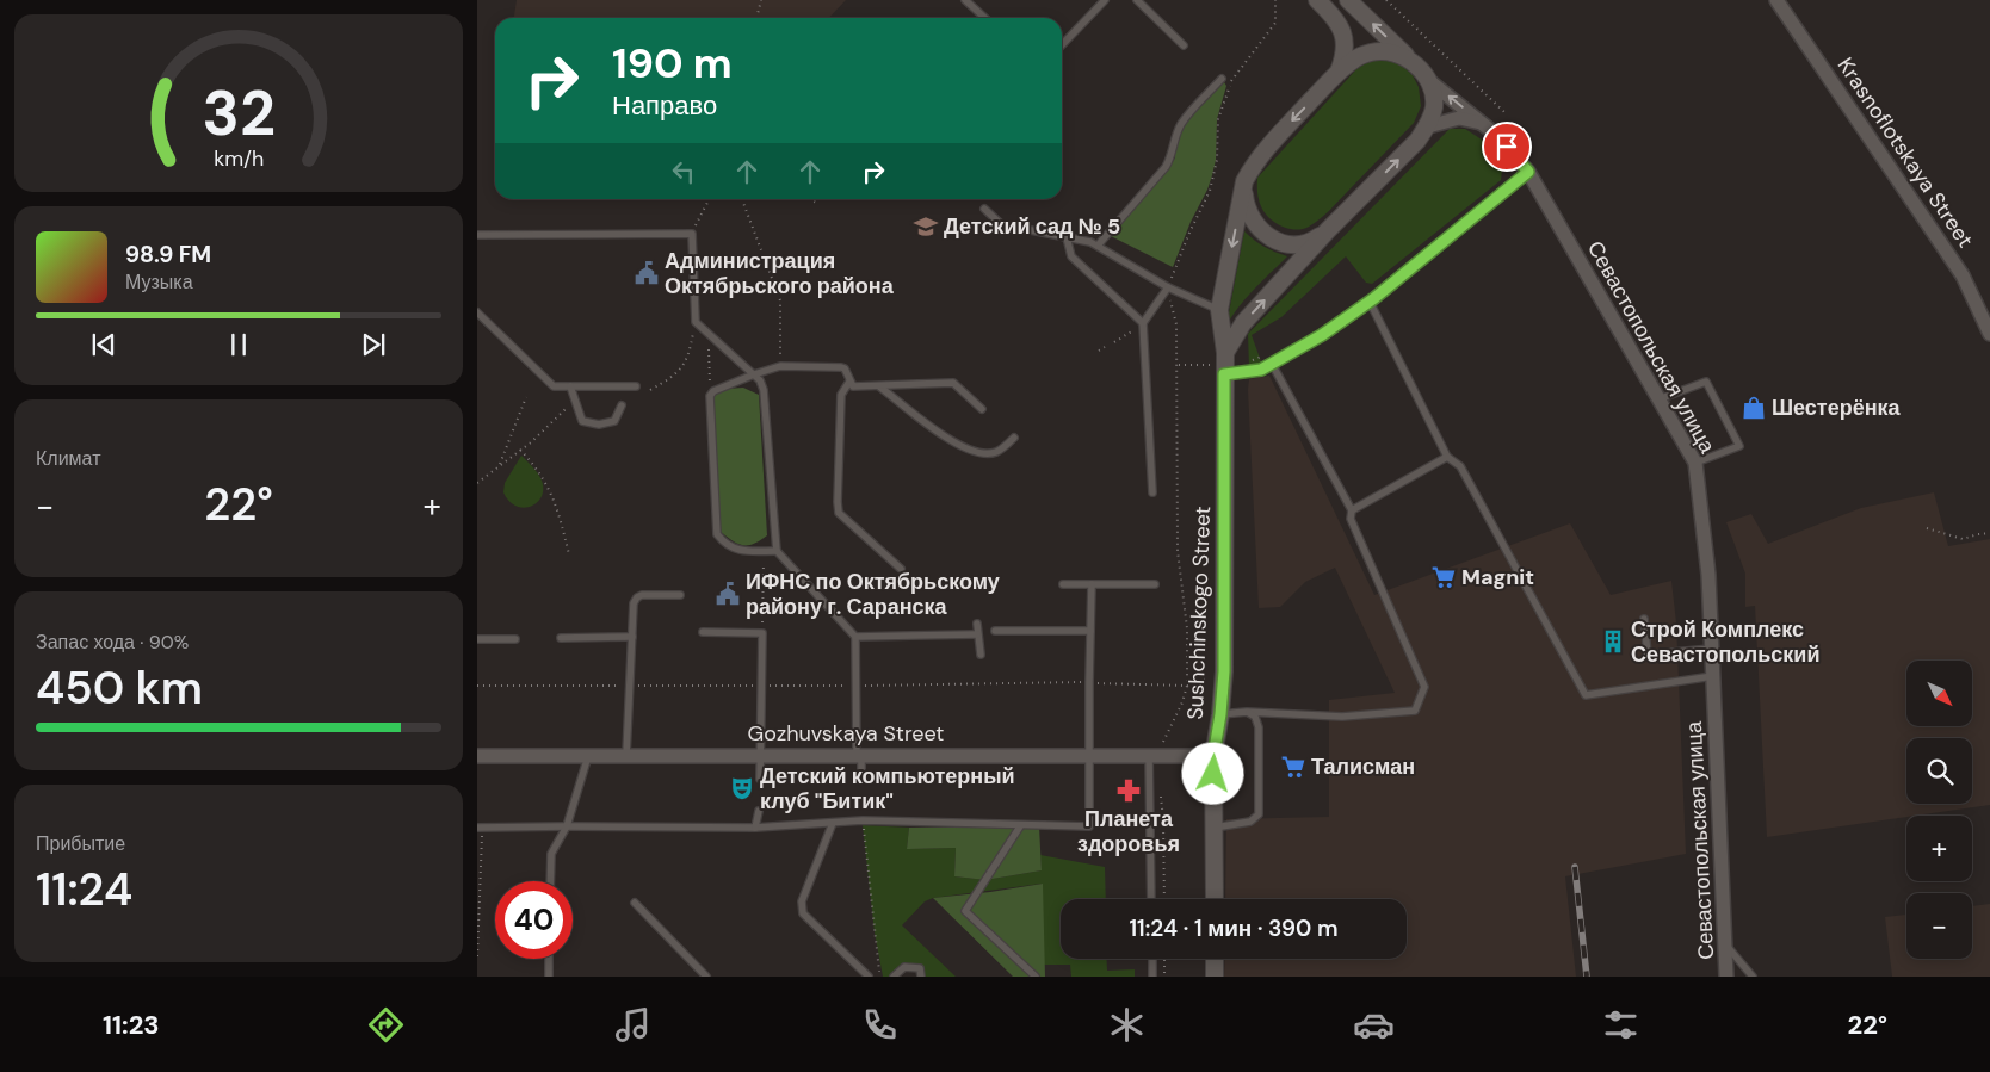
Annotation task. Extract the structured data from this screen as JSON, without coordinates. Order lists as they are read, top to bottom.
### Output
{
  "streets": {
    "street": [
      "Krasnoflotskaya Street",
      "Севастопольская улица",
      "Sushchinskogo Street",
      "Gozhuvskaya Street"
    ]
  },
  "crossings": [
    ["Sushchinskogo Street", "Gozhuvskaya Street"]
  ],
  "places": {
    "school or university": ["Детский сад № 5"],
    "public building": ["Администрация Октябрьского района", "ИФНС по Октябрьскому району г. Саранска"],
    "shop": ["Шестерёнка"],
    "supermarket": ["Magnit", "Талисман"],
    "building": ["Строй Комплекс Севастопольский"],
    "theatre": ["Детский компьютерный клуб \"Битик\""],
    "pharmacy": ["Планета здоровья"]
  },
  "north": "bottom right",
  "page": {
    "turn": ["190 m", "Направо"],
    "song": ["98.9 FM", "Музыка"],
    "tile": [
      "Климат",
      ["Запас хода · 90%", "450 km"],
      ["Прибытие", "11:24"]
    ],
    "heat": ["−", "22°", "+"],
    "map_buttons": ["+", "−"],
    "limit": "40",
    "trip": "11:24 · 1 мин · 390 m",
    "tabs": ["11:23", "22°"],
    "gauge": ["32", "km/h"]
  }
}
